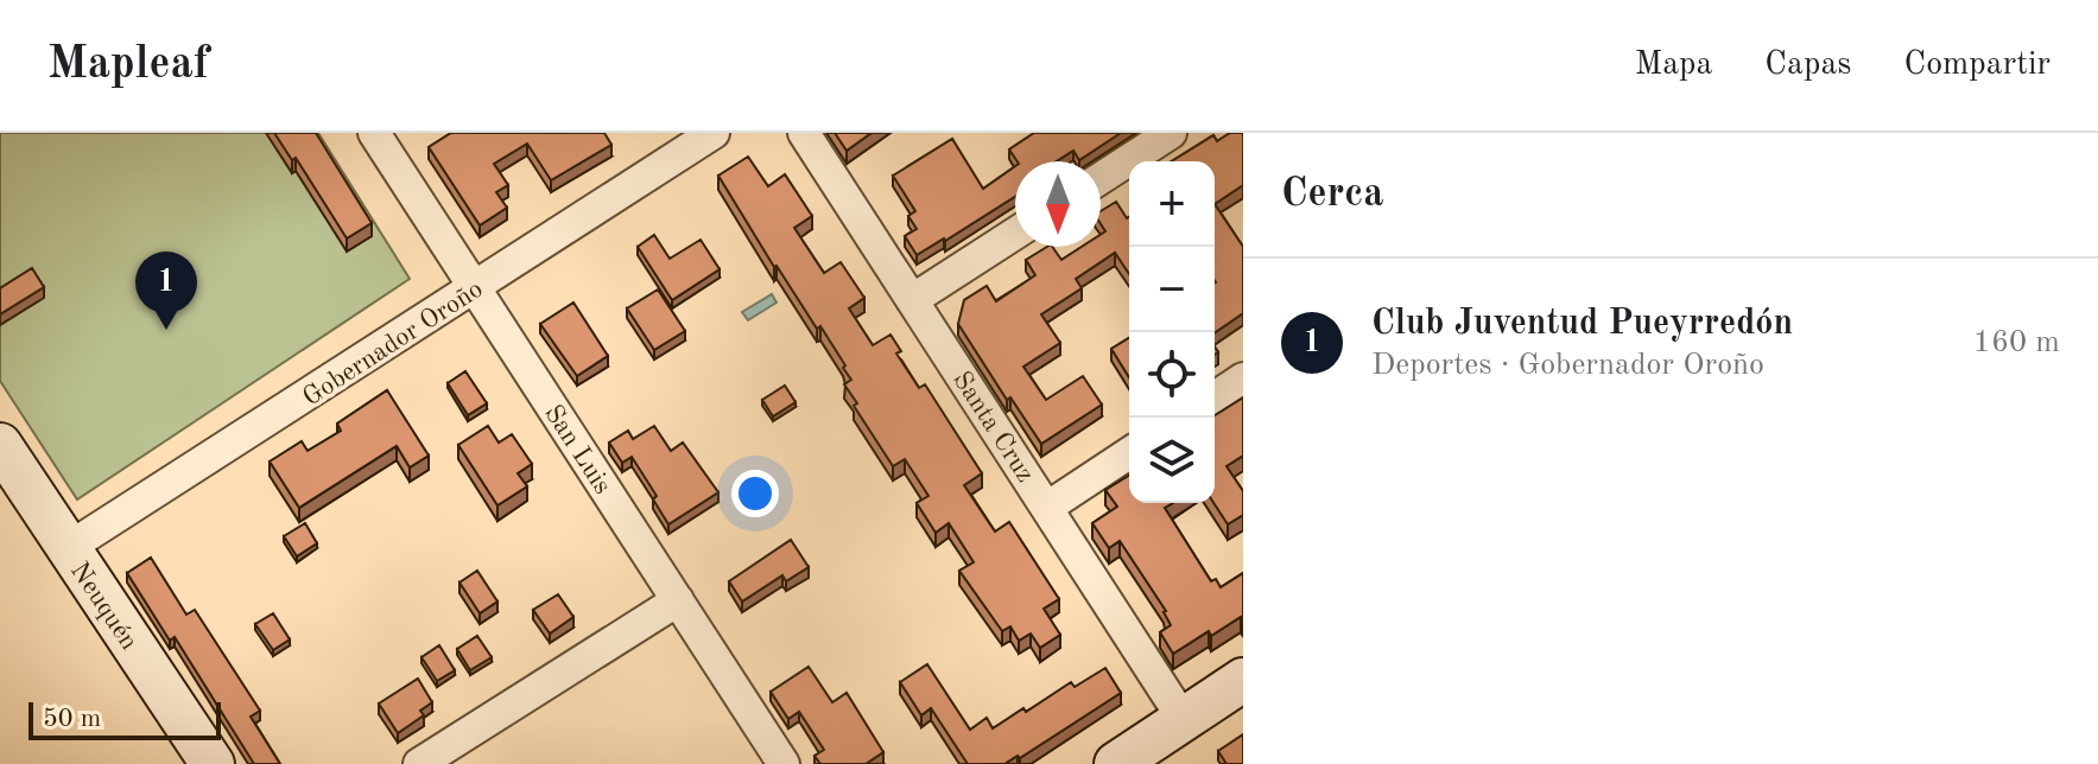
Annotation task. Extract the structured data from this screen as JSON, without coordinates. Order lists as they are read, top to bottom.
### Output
{
  "streets": {
    "street": [
      "Gobernador Oroño",
      "Santa Cruz",
      "San Luis",
      "Neuquén"
    ]
  },
  "crossings": [
    ["Gobernador Oroño", "San Luis"],
    ["Gobernador Oroño", "Neuquén"]
  ],
  "scale_bar": "50 m",
  "north": "bottom",
  "page": {
    "header": "Mapleaf",
    "nav": ["Mapa", "Capas", "Compartir"],
    "heading": "Cerca",
    "map_buttons": ["+", "−"],
    "pins": "1",
    "list": [
      {
        "mark": "1",
        "name": "Club Juventud Pueyrredón",
        "note": "Deportes · Gobernador Oroño",
        "value": "160 m"
      }
    ],
    "scale": "50 m"
  }
}
